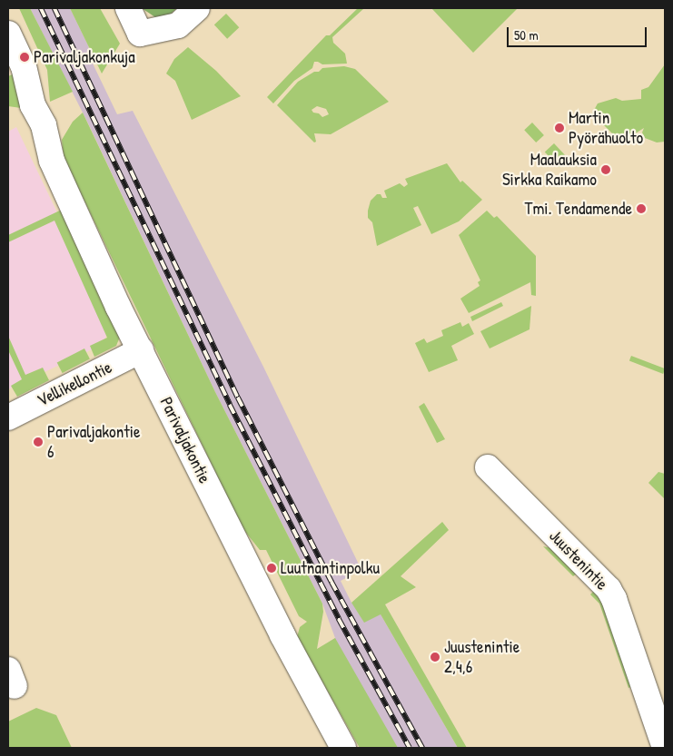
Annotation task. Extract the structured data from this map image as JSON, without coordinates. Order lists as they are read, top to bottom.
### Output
{
  "streets": {
    "street": ["Vellikellontie", "Parivaljakontie", "Juustenintie"]
  },
  "crossings": [
    ["Vellikellontie", "Parivaljakontie"]
  ],
  "places": [
    "Parivaljakonkuja",
    "Martin Pyörähuolto",
    "Maalauksia Sirkka Raikamo",
    "Tmi. Tendamende",
    "Parivaljakontie 6",
    "Luutnantinpolku",
    "Juustenintie 2,4,6"
  ],
  "scale_bar": "50 m"
}
